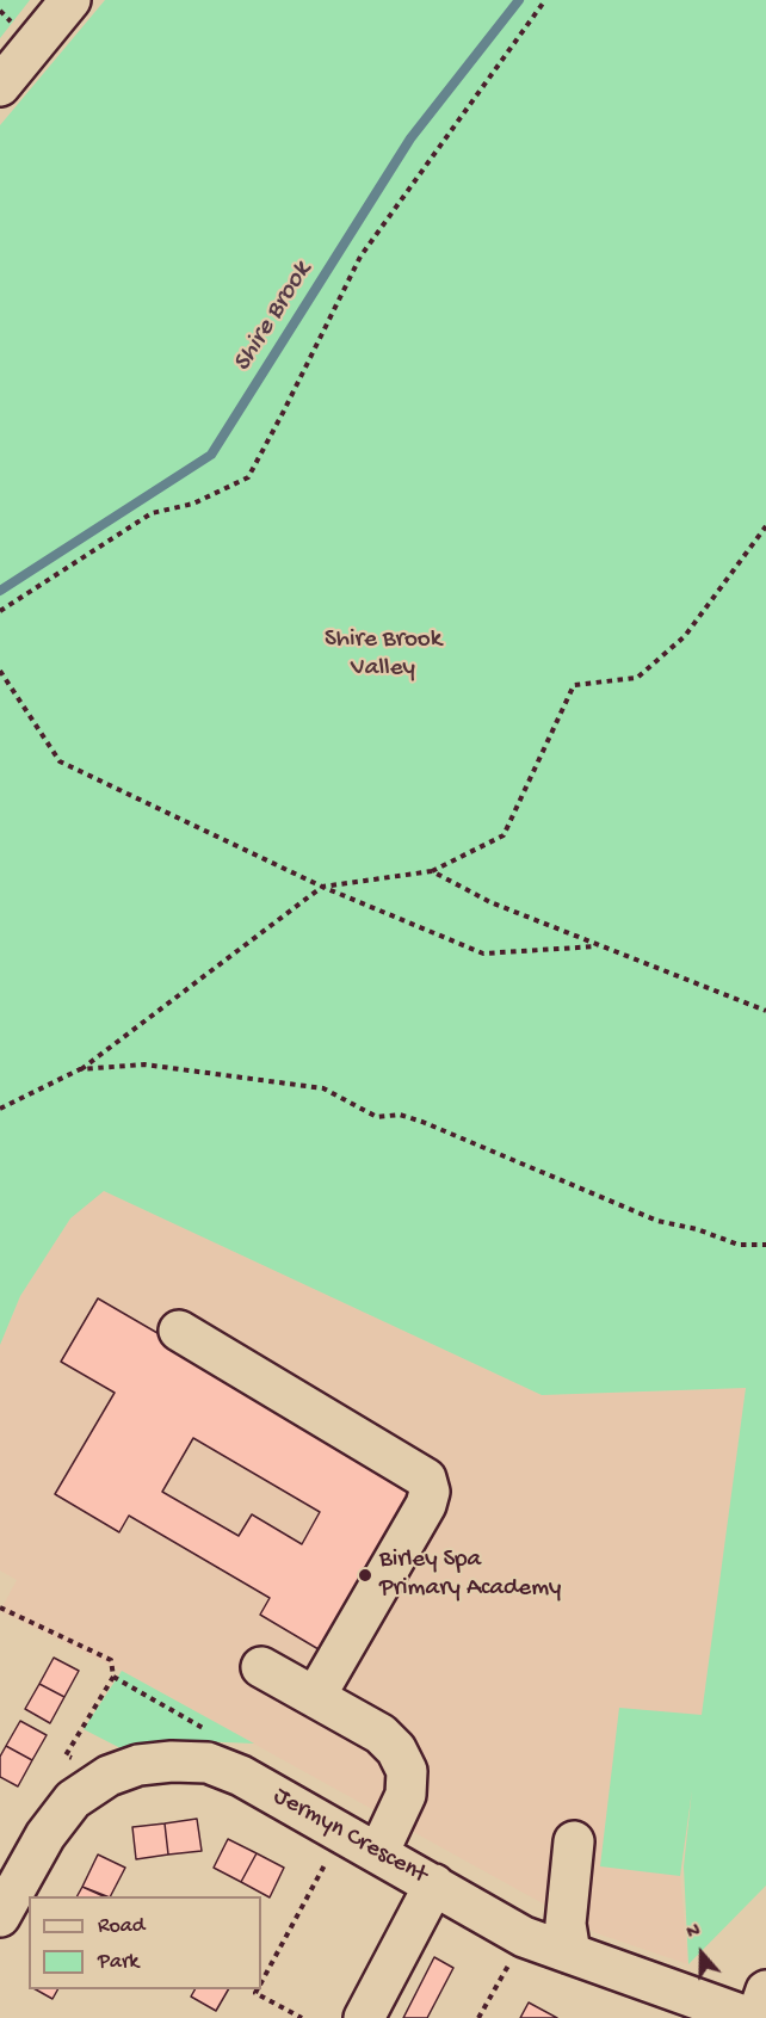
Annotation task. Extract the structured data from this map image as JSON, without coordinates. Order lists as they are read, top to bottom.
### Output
{
  "streets": {
    "street": ["Jermyn Crescent"]
  },
  "water": ["Shire Brook"],
  "parks": ["Shire Brook Valley"],
  "places": ["Birley Spa Primary Academy"],
  "legend": ["Road", "Park"],
  "north": "top"
}
